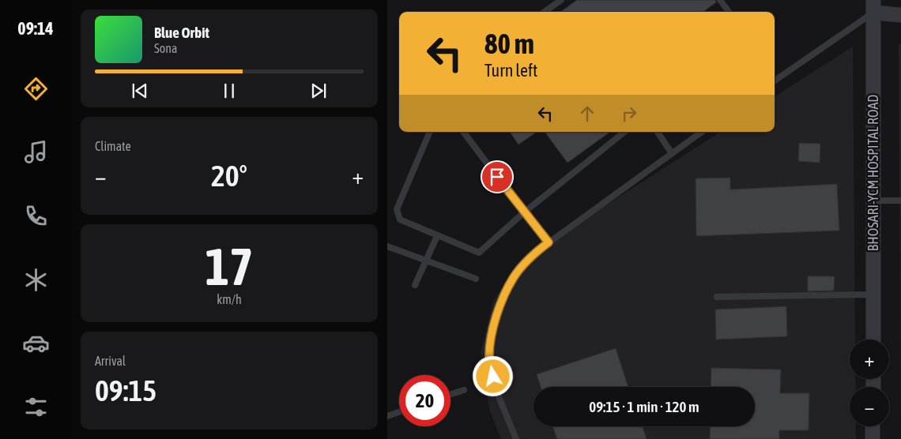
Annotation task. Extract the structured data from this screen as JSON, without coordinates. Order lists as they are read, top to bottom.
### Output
{
  "streets": {
    "street": ["BHOSARI-YCM HOSPITAL ROAD"]
  },
  "page": {
    "tabs": "09:14",
    "turn": ["80 m", "Turn left"],
    "song": ["Blue Orbit", "Sona"],
    "tile": [
      "Climate",
      ["17", "km/h"],
      ["Arrival", "09:15"]
    ],
    "heat": ["−", "20°", "+"],
    "map_buttons": ["+", "−"],
    "limit": "20",
    "trip": "09:15 · 1 min · 120 m"
  }
}
